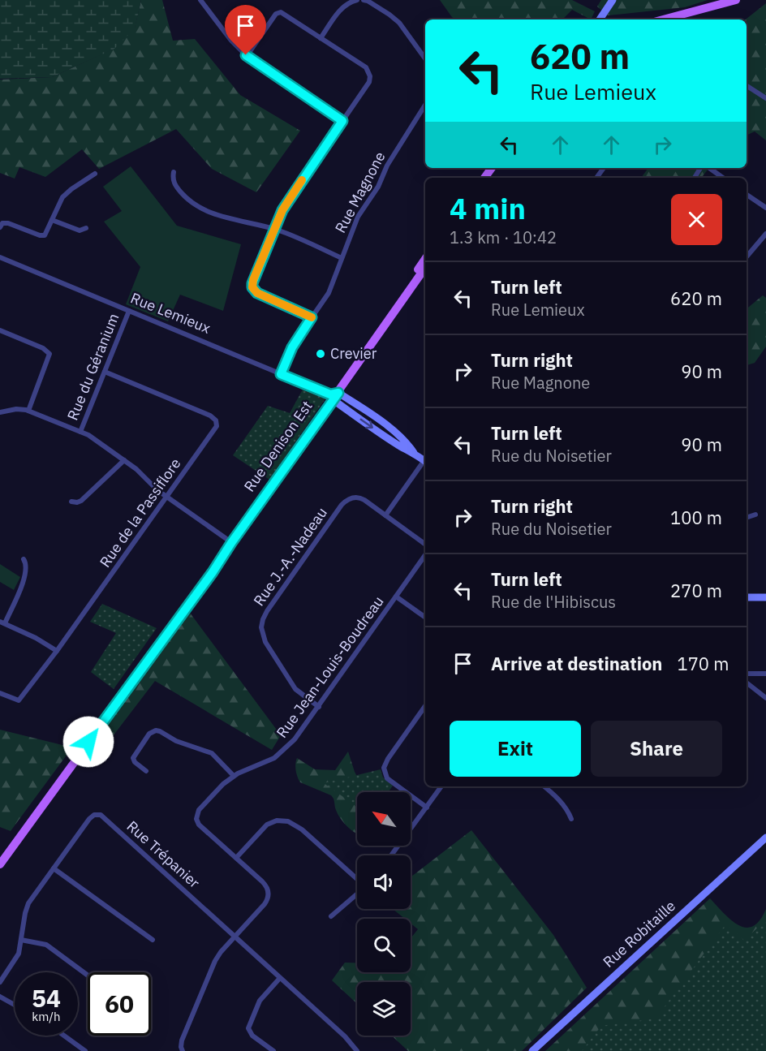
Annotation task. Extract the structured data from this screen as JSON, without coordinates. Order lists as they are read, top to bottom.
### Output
{
  "streets": {
    "main road": ["Rue Denison Est"],
    "street": [
      "Rue Magnone",
      "Rue Lemieux",
      "Rue du Géranium",
      "Rue de la Passiflore",
      "Rue J.-A.-Nadeau",
      "Rue Jean-Louis-Boudreau",
      "Rue Trépanier",
      "Rue Robitaille"
    ]
  },
  "crossings": [
    ["Rue Magnone", "Rue Lemieux"],
    ["Rue Lemieux", "Rue du Géranium"],
    ["Rue Lemieux", "Rue Denison Est"],
    ["Rue du Géranium", "Rue de la Passiflore"],
    ["Rue J.-A.-Nadeau", "Rue Jean-Louis-Boudreau"],
    ["Rue Jean-Louis-Boudreau", "Rue Trépanier"]
  ],
  "places": ["Crevier"],
  "north": "top left",
  "page": {
    "turn": ["620 m", "Rue Lemieux"],
    "heading": ["4 min", "1.3 km · 10:42"],
    "list": [
      {
        "name": "Turn left",
        "note": "Rue Lemieux",
        "value": "620 m"
      },
      {
        "name": "Turn right",
        "note": "Rue Magnone",
        "value": "90 m"
      },
      {
        "name": "Turn left",
        "note": "Rue du Noisetier",
        "value": "90 m"
      },
      {
        "name": "Turn right",
        "note": "Rue du Noisetier",
        "value": "100 m"
      },
      {
        "name": "Turn left",
        "note": "Rue de l'Hibiscus",
        "value": "270 m"
      },
      {
        "name": "Arrive at destination",
        "value": "170 m"
      }
    ],
    "buttons": ["Exit", "Share"],
    "speed": "54 km/h",
    "limit": "60"
  }
}
